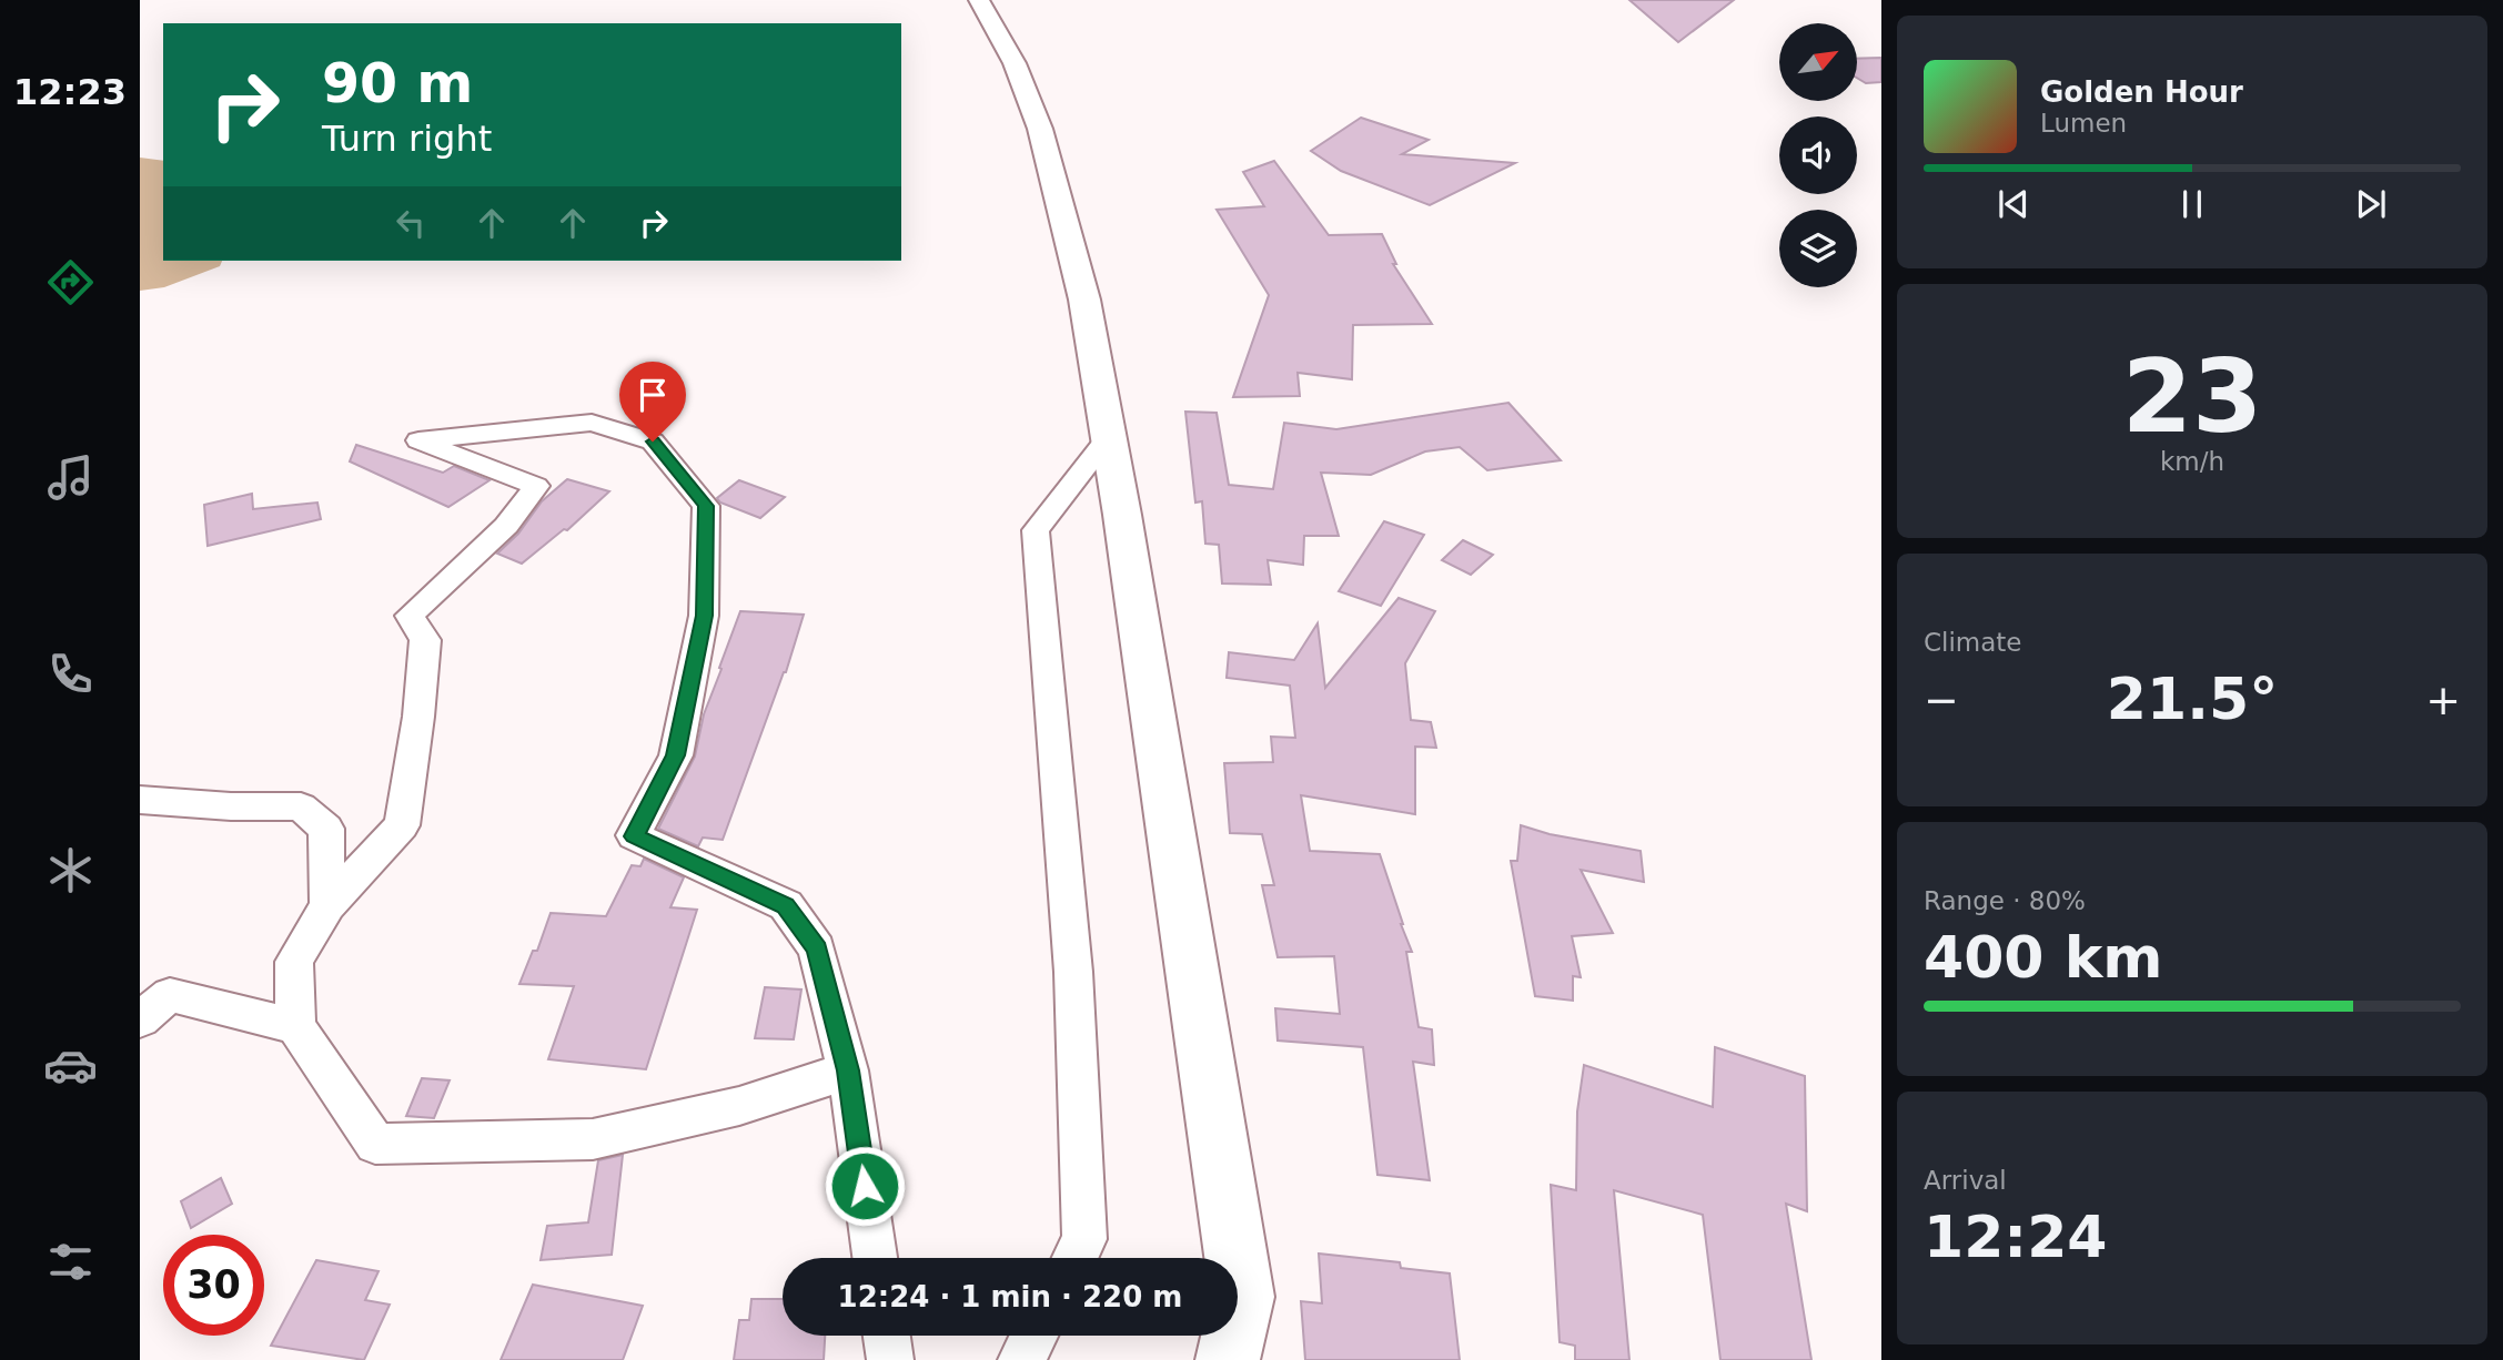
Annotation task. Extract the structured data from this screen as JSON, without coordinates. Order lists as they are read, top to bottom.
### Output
{
  "north": "top right",
  "page": {
    "tabs": "12:23",
    "turn": ["90 m", "Turn right"],
    "song": ["Golden Hour", "Lumen"],
    "tile": [
      ["23", "km/h"],
      "Climate",
      ["Range · 80%", "400 km"],
      ["Arrival", "12:24"]
    ],
    "heat": ["−", "21.5°", "+"],
    "limit": "30",
    "trip": "12:24 · 1 min · 220 m"
  }
}
